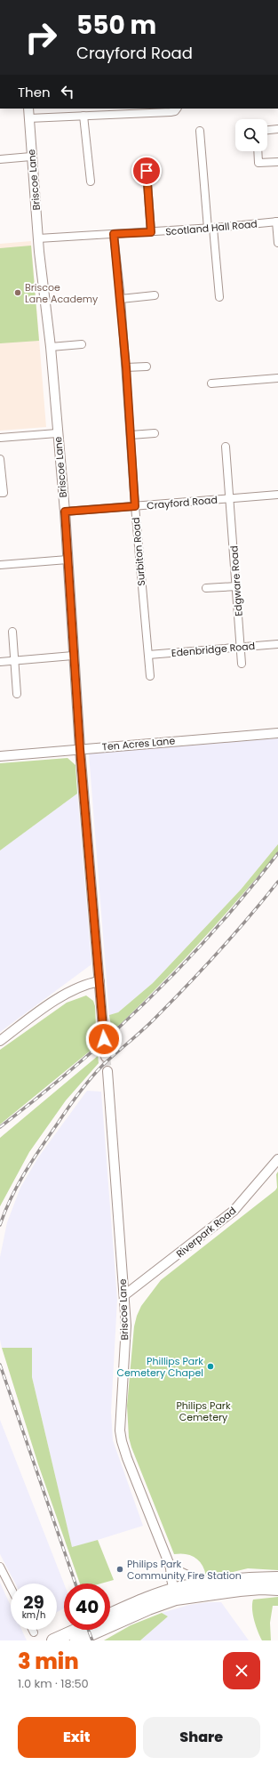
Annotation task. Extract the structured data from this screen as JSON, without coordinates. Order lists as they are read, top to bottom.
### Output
{
  "streets": {
    "street": [
      "Briscoe Lane",
      "Scotland Hall Road",
      "Crayford Road",
      "Surbiton Road",
      "Edgware Road",
      "Edenbridge Road",
      "Ten Acres Lane",
      "Riverpark Road"
    ]
  },
  "crossings": [
    ["Briscoe Lane", "Scotland Hall Road"],
    ["Briscoe Lane", "Crayford Road"],
    ["Briscoe Lane", "Ten Acres Lane"],
    ["Briscoe Lane", "Riverpark Road"],
    ["Scotland Hall Road", "Surbiton Road"],
    ["Crayford Road", "Surbiton Road"],
    ["Crayford Road", "Edgware Road"],
    ["Surbiton Road", "Edenbridge Road"],
    ["Edgware Road", "Edenbridge Road"]
  ],
  "parks": ["Philips Park Cemetery"],
  "places": ["Briscoe Lane Academy", "Phillips Park Cemetery Chapel", "Philips Park Community Fire Station"],
  "page": {
    "turn": ["550 m", "Crayford Road"],
    "then": "Then",
    "speed": "29 km/h",
    "limit": "40",
    "heading": ["3 min", "1.0 km · 18:50"],
    "buttons": ["Exit", "Share"]
  }
}
